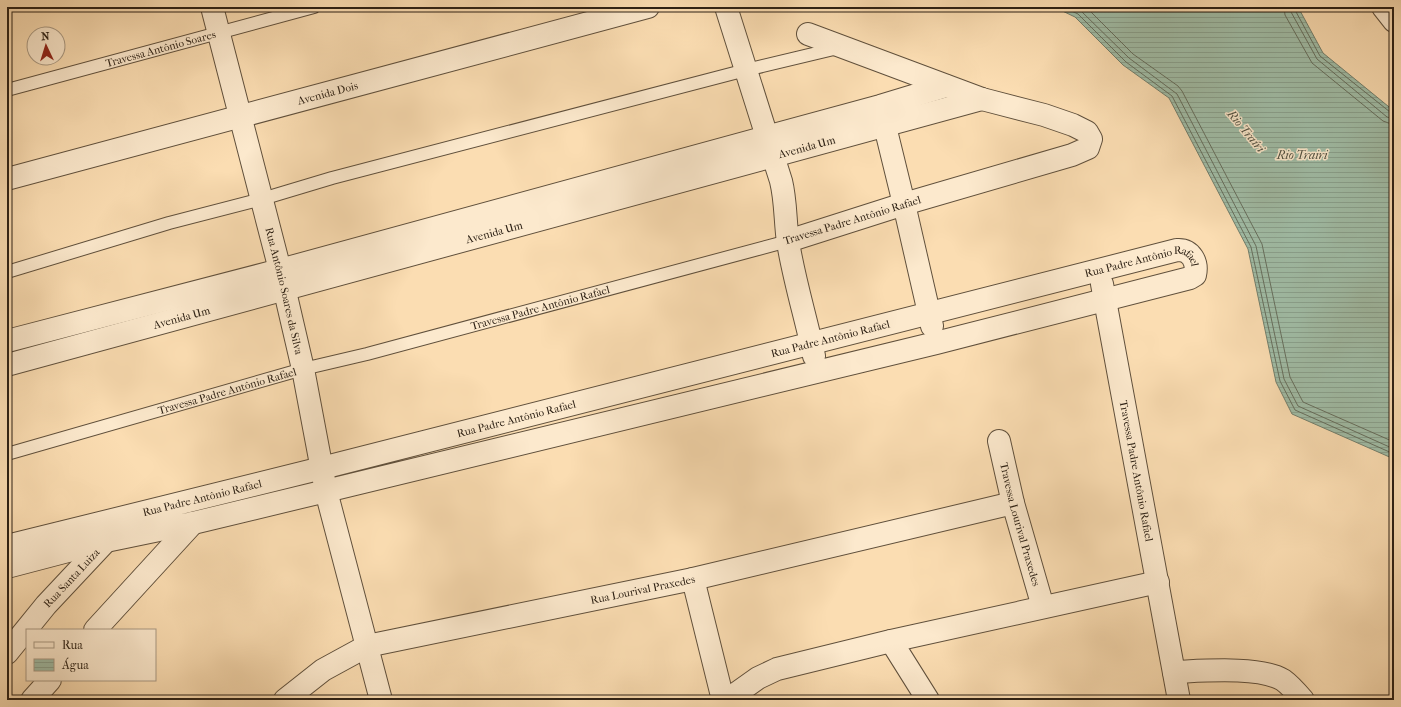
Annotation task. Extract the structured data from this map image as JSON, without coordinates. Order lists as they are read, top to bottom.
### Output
{
  "streets": {
    "street": [
      "Avenida Dois",
      "Avenida Um",
      "Travessa Padre Antônio Rafael",
      "Rua Padre Antônio Rafael",
      "Rua Antônio Soares da Silva",
      "Travessa Lourival Praxedes",
      "Rua Santa Luiza",
      "Rua Lourival Praxedes"
    ],
    "lane": ["Travessa Antônio Soares"]
  },
  "crossings": [
    ["Travessa Antônio Soares", "Rua Antônio Soares da Silva"],
    ["Avenida Dois", "Rua Antônio Soares da Silva"],
    ["Avenida Um", "Travessa Padre Antônio Rafael"],
    ["Avenida Um", "Rua Antônio Soares da Silva"],
    ["Travessa Padre Antônio Rafael", "Rua Padre Antônio Rafael"],
    ["Travessa Padre Antônio Rafael", "Rua Antônio Soares da Silva"],
    ["Rua Padre Antônio Rafael", "Rua Antônio Soares da Silva"],
    ["Rua Padre Antônio Rafael", "Rua Santa Luiza"],
    ["Rua Antônio Soares da Silva", "Rua Lourival Praxedes"],
    ["Travessa Lourival Praxedes", "Rua Lourival Praxedes"]
  ],
  "water": ["Rio Traíri", "Rio Trairi"],
  "legend": ["Rua", "Água"],
  "north": "top"
}
